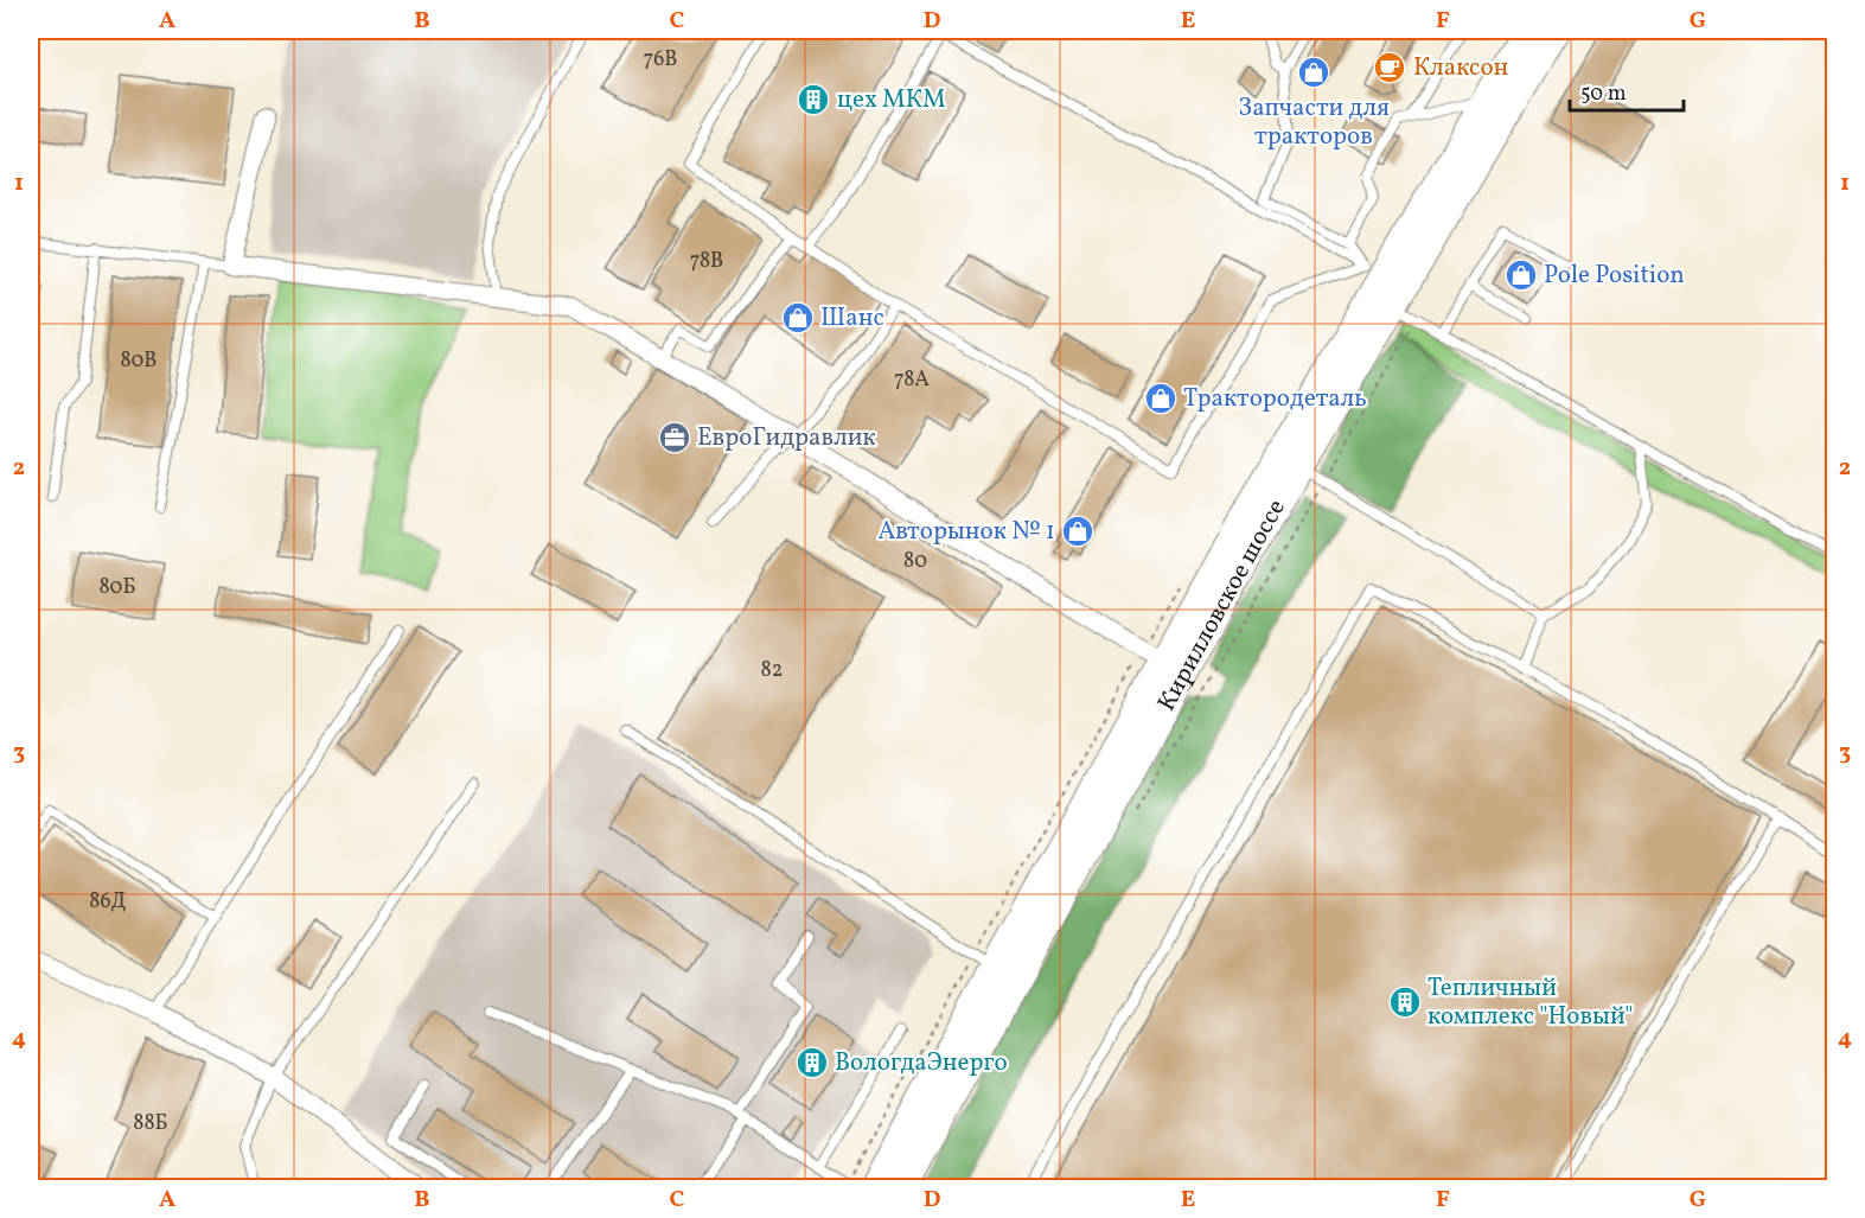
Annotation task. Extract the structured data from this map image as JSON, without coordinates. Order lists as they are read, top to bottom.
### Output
{
  "streets": {
    "main road": ["Кирилловское шоссе"]
  },
  "places": {
    "cafe": ["Клаксон"],
    "shop": [
      "Запчасти для тракторов",
      "Pole Position",
      "Шанс",
      "Трактородеталь",
      "Авторынок № 1"
    ],
    "building": ["цех МКМ", "Тепличный комплекс \"Новый\"", "ВологдаЭнерго"],
    "office": ["ЕвроГидравлик"]
  },
  "house_numbers": [
    "76В",
    "78В",
    "80В",
    "78А",
    "80",
    "80Б",
    "82",
    "86Д",
    "88Б"
  ],
  "scale_bar": "50 m",
  "grid": {
    "columns": [
      "A",
      "B",
      "C",
      "D",
      "E",
      "F",
      "G"
    ],
    "rows": [
      "1",
      "2",
      "3",
      "4"
    ]
  }
}
